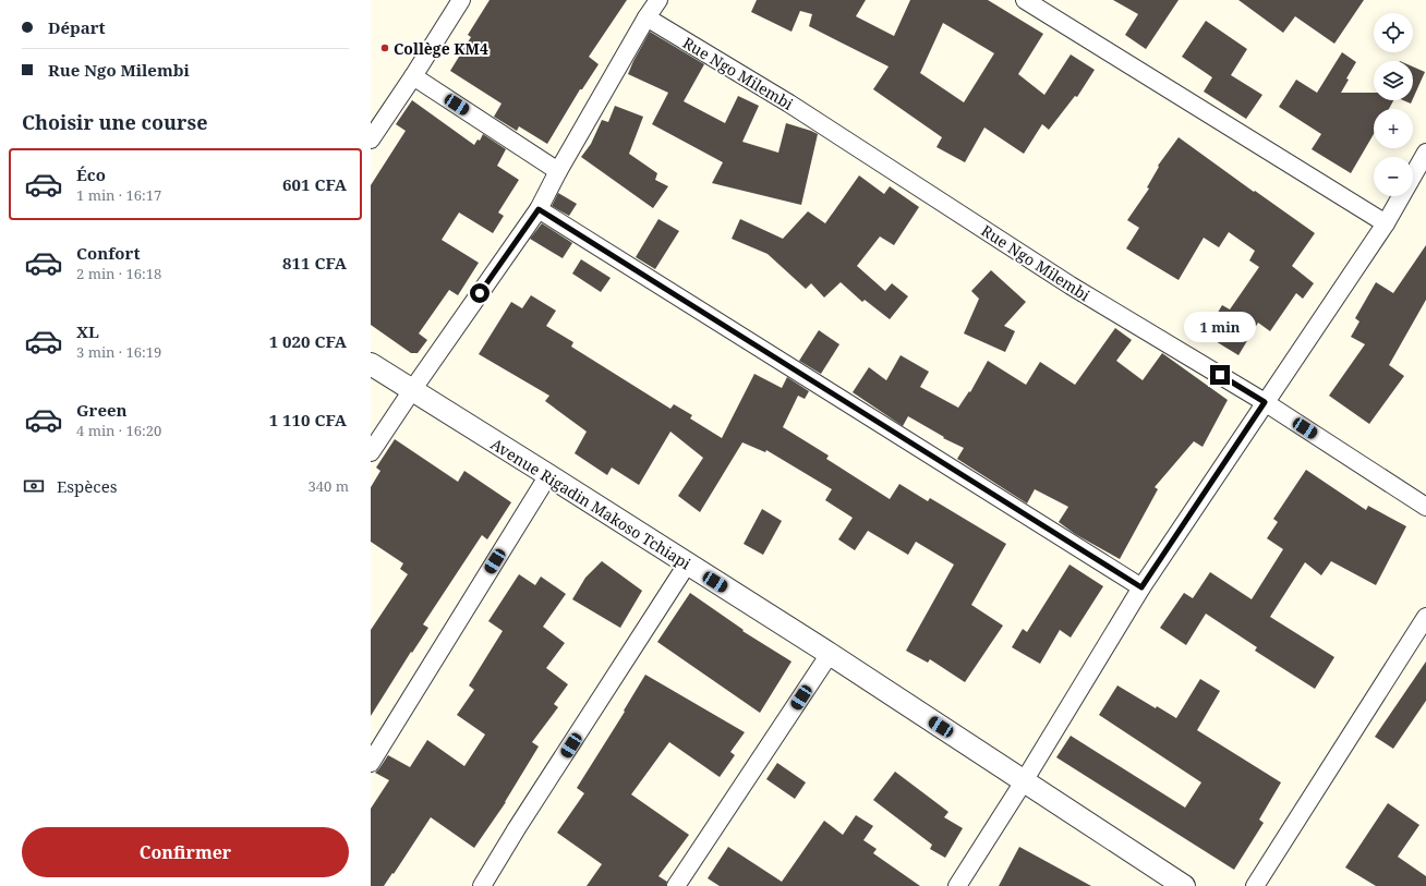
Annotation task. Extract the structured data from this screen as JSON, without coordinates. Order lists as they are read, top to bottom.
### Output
{
  "streets": {
    "street": ["Rue Ngo Milembi", "Avenue Rigadin Makoso Tchiapi"]
  },
  "places": ["Collège KM4"],
  "page": {
    "banner": ["Départ", "Rue Ngo Milembi"],
    "map_buttons": ["+", "−"],
    "heading": "Choisir une course",
    "list": [
      {
        "name": "Éco",
        "note": "1 min · 16:17",
        "value": "601 CFA"
      },
      {
        "name": "Confort",
        "note": "2 min · 16:18",
        "value": "811 CFA"
      },
      {
        "name": "XL",
        "note": "3 min · 16:19",
        "value": "1 020 CFA"
      },
      {
        "name": "Green",
        "note": "4 min · 16:20",
        "value": "1 110 CFA"
      }
    ],
    "bubble": "1 min",
    "pay": ["Espèces", "340 m"],
    "buttons": "Confirmer"
  }
}
